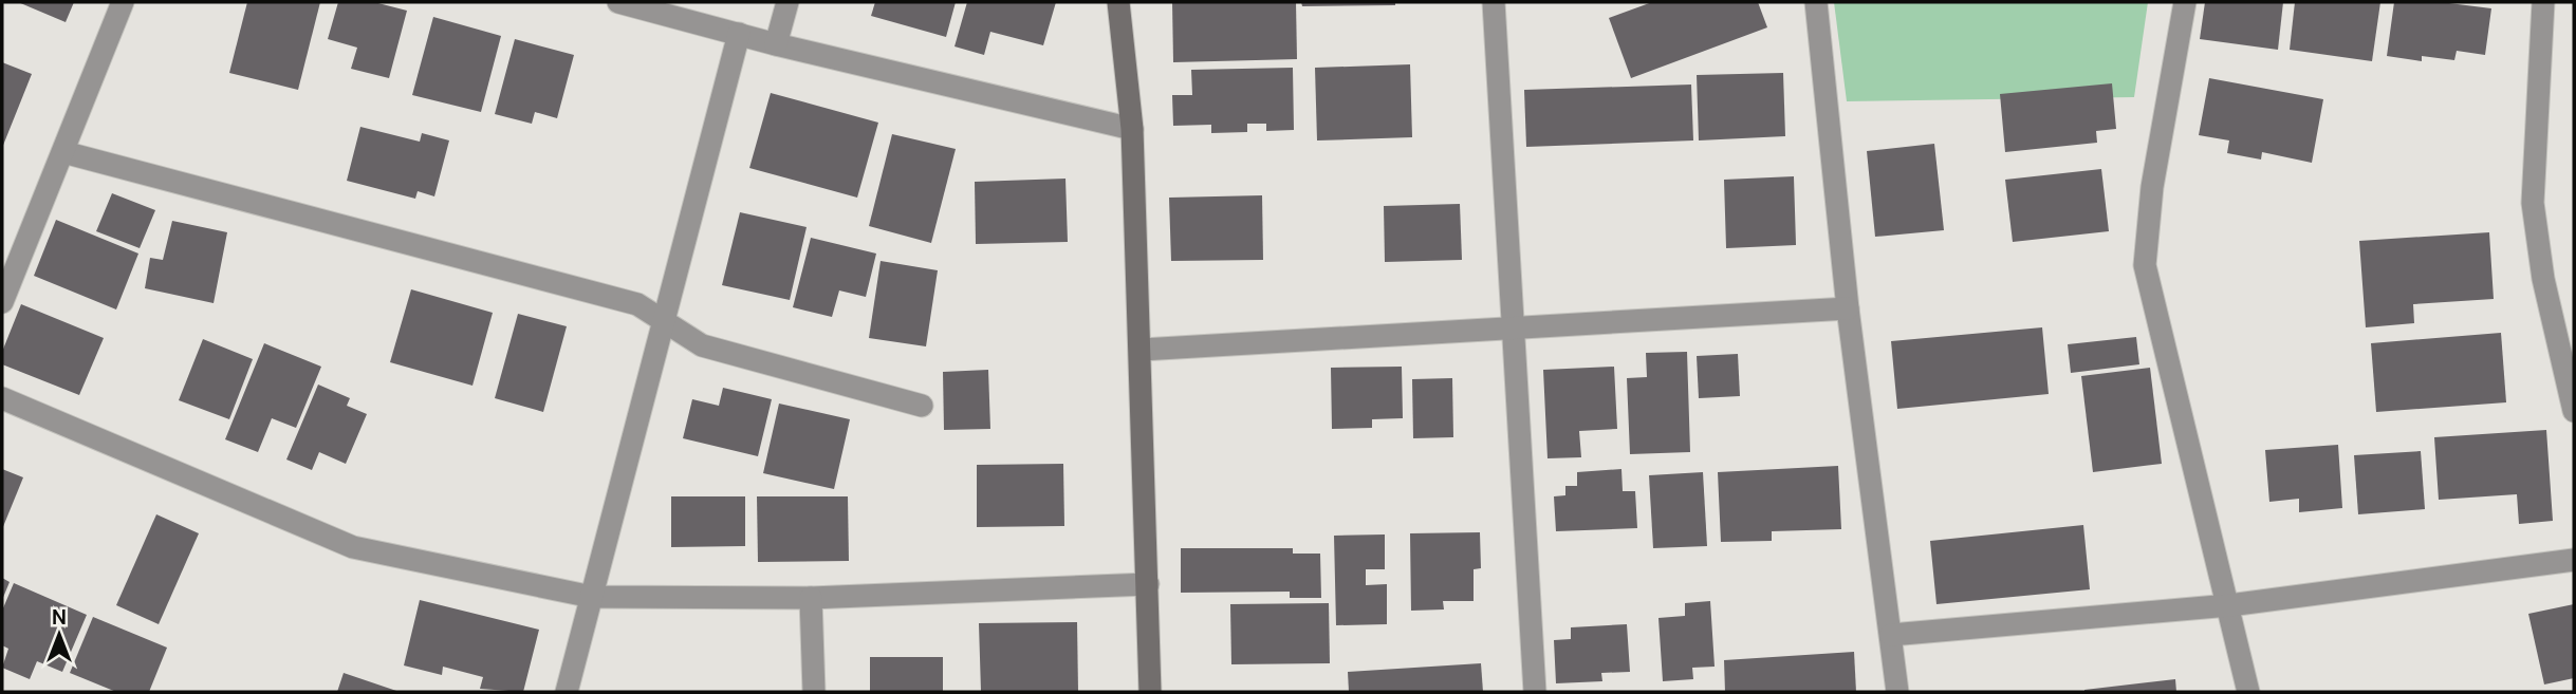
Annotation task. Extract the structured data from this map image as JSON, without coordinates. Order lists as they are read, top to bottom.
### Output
{
  "north": "top"
}
